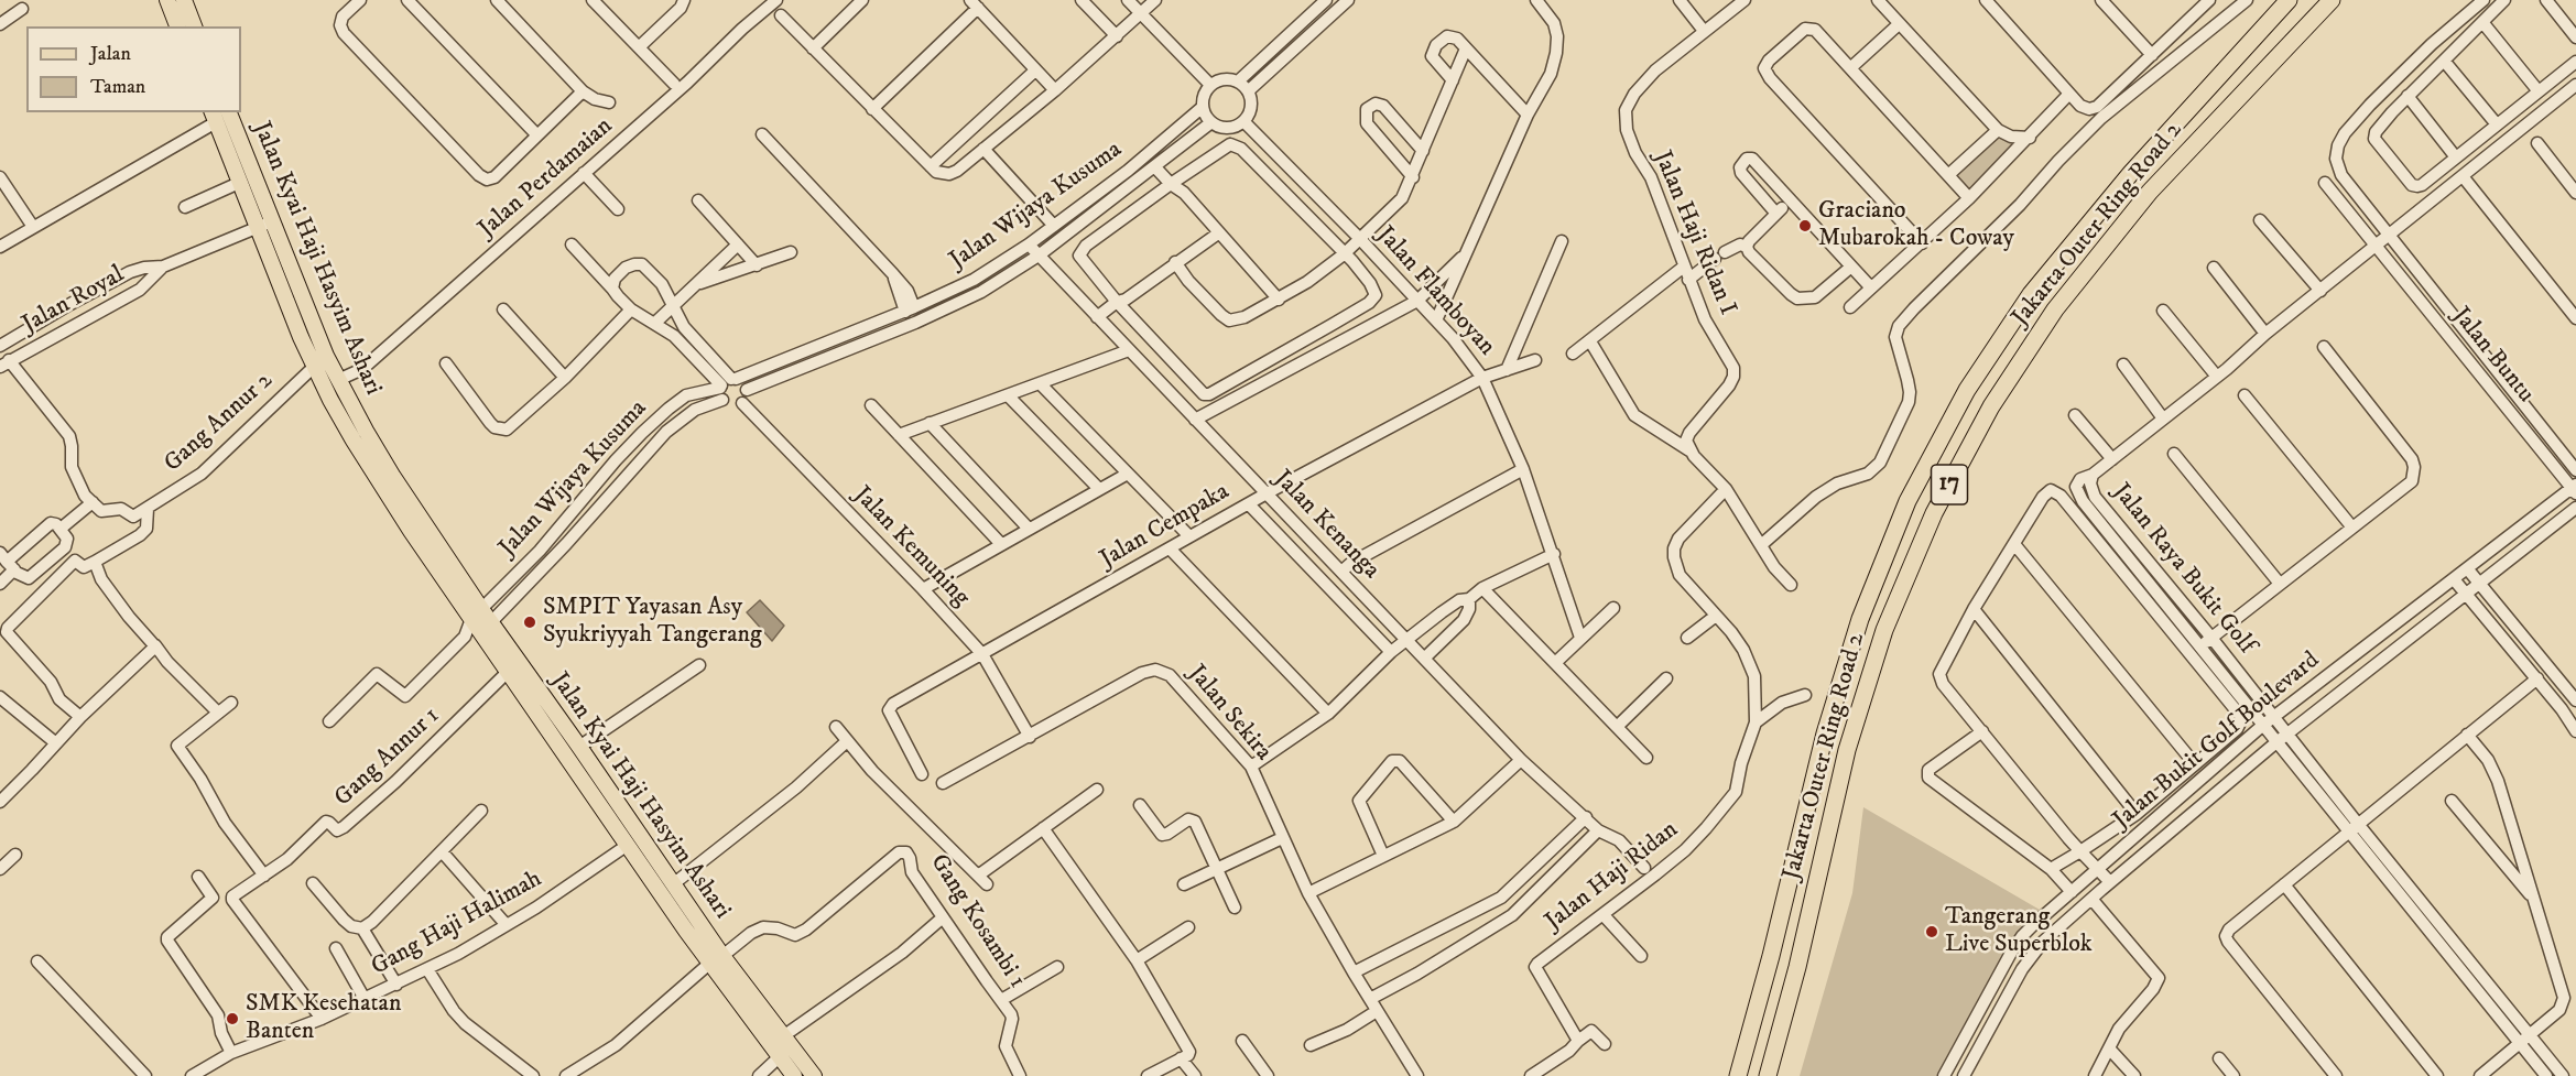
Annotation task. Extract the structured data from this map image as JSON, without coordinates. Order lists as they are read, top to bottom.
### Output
{
  "streets": {
    "highway": ["Jakarta Outer Ring Road 2", "17"],
    "main road": ["Jalan Kyai Haji Hasyim Ashari"],
    "street": [
      "Jalan Perdamaian",
      "Jalan Wijaya Kusuma",
      "Jalan Haji Ridan I",
      "Jalan Flamboyan",
      "Jalan Royal",
      "Jalan Buntu",
      "Gang Annur 2",
      "Jalan Kenanga",
      "Jalan Cempaka",
      "Jalan Kemuning",
      "Jalan Raya Bukit Golf",
      "Jalan Sekira",
      "Jalan Bukit Golf Boulevard",
      "Gang Annur 1",
      "Jalan Haji Ridan",
      "Gang Kosambi 1",
      "Gang Haji Halimah"
    ]
  },
  "crossings": [
    ["Jalan Perdamaian", "Jalan Kyai Haji Hasyim Ashari"],
    ["Jalan Wijaya Kusuma", "Jalan Kyai Haji Hasyim Ashari"],
    ["Jalan Wijaya Kusuma", "Jalan Flamboyan"],
    ["Jalan Wijaya Kusuma", "Jalan Kenanga"],
    ["Jalan Kyai Haji Hasyim Ashari", "Jalan Royal"],
    ["Jalan Kyai Haji Hasyim Ashari", "Gang Annur 2"],
    ["Jalan Kyai Haji Hasyim Ashari", "Gang Annur 1"],
    ["Jalan Kyai Haji Hasyim Ashari", "Gang Kosambi 1"],
    ["Jalan Kyai Haji Hasyim Ashari", "Gang Haji Halimah"],
    ["Jalan Flamboyan", "Jalan Cempaka"],
    ["Jalan Buntu", "Jalan Bukit Golf Boulevard"],
    ["Jalan Kenanga", "Jalan Cempaka"],
    ["Jalan Cempaka", "Jalan Kemuning"],
    ["Jalan Kemuning", "Jalan Sekira"],
    ["Jalan Raya Bukit Golf", "Jalan Bukit Golf Boulevard"],
    ["Gang Annur 1", "Gang Haji Halimah"]
  ],
  "places": [
    "Graciano Mubarokah - Coway",
    "SMPIT Yayasan Asy Syukriyyah Tangerang",
    "Tangerang Live Superblok",
    "SMK Kesehatan Banten"
  ],
  "legend": ["Jalan", "Taman"]
}
